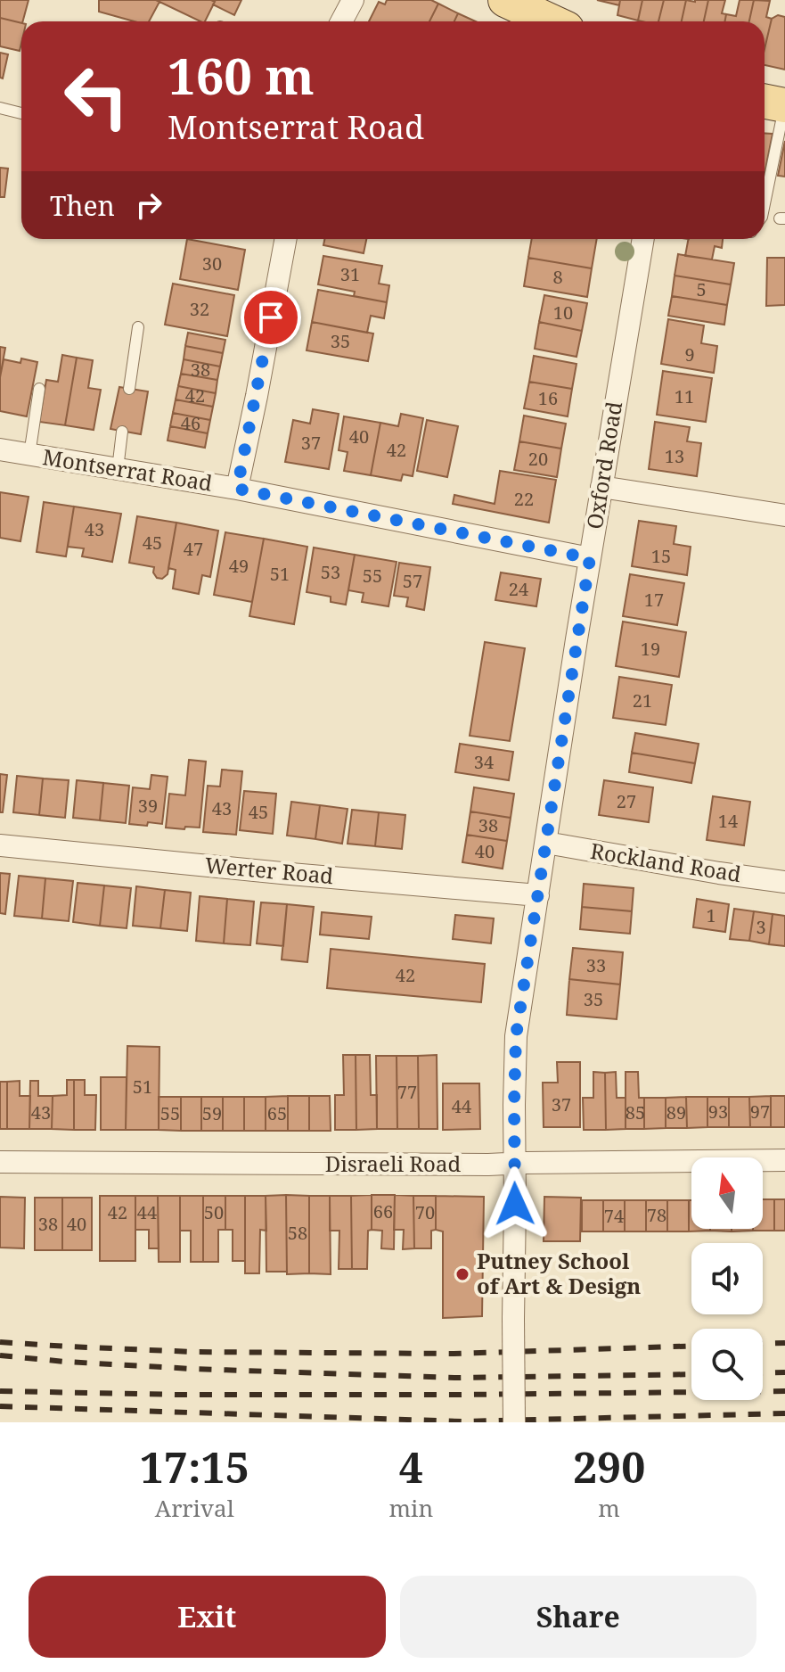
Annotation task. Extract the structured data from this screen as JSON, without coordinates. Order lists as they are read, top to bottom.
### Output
{
  "streets": {
    "street": [
      "Oxford Road",
      "Montserrat Road",
      "Rockland Road",
      "Werter Road",
      "Disraeli Road"
    ]
  },
  "crossings": [
    ["Oxford Road", "Montserrat Road"],
    ["Oxford Road", "Rockland Road"],
    ["Oxford Road", "Werter Road"],
    ["Oxford Road", "Disraeli Road"]
  ],
  "places": ["Putney School of Art & Design"],
  "house_numbers": [
    "30",
    "31",
    "8",
    "5",
    "32",
    "10",
    "35",
    "9",
    "38",
    "42",
    "11",
    "16",
    "46",
    "40",
    "37",
    "42",
    "13",
    "20",
    "22",
    "43",
    "45",
    "47",
    "15",
    "49",
    "53",
    "51",
    "55",
    "57",
    "24",
    "17",
    "19",
    "21",
    "34",
    "27",
    "39",
    "43",
    "45",
    "14",
    "38",
    "40",
    "1",
    "3",
    "33",
    "42",
    "35",
    "51",
    "77",
    "37",
    "44",
    "93",
    "97",
    "43",
    "85",
    "89",
    "55",
    "59",
    "65",
    "66",
    "42",
    "44",
    "50",
    "70",
    "78",
    "74",
    "38",
    "40",
    "58"
  ],
  "north": "top",
  "page": {
    "turn": ["160 m", "Montserrat Road"],
    "then": "Then",
    "eta": [
      "17:15",
      "Arrival",
      "4",
      "min",
      "290",
      "m"
    ],
    "buttons": ["Exit", "Share"]
  }
}
